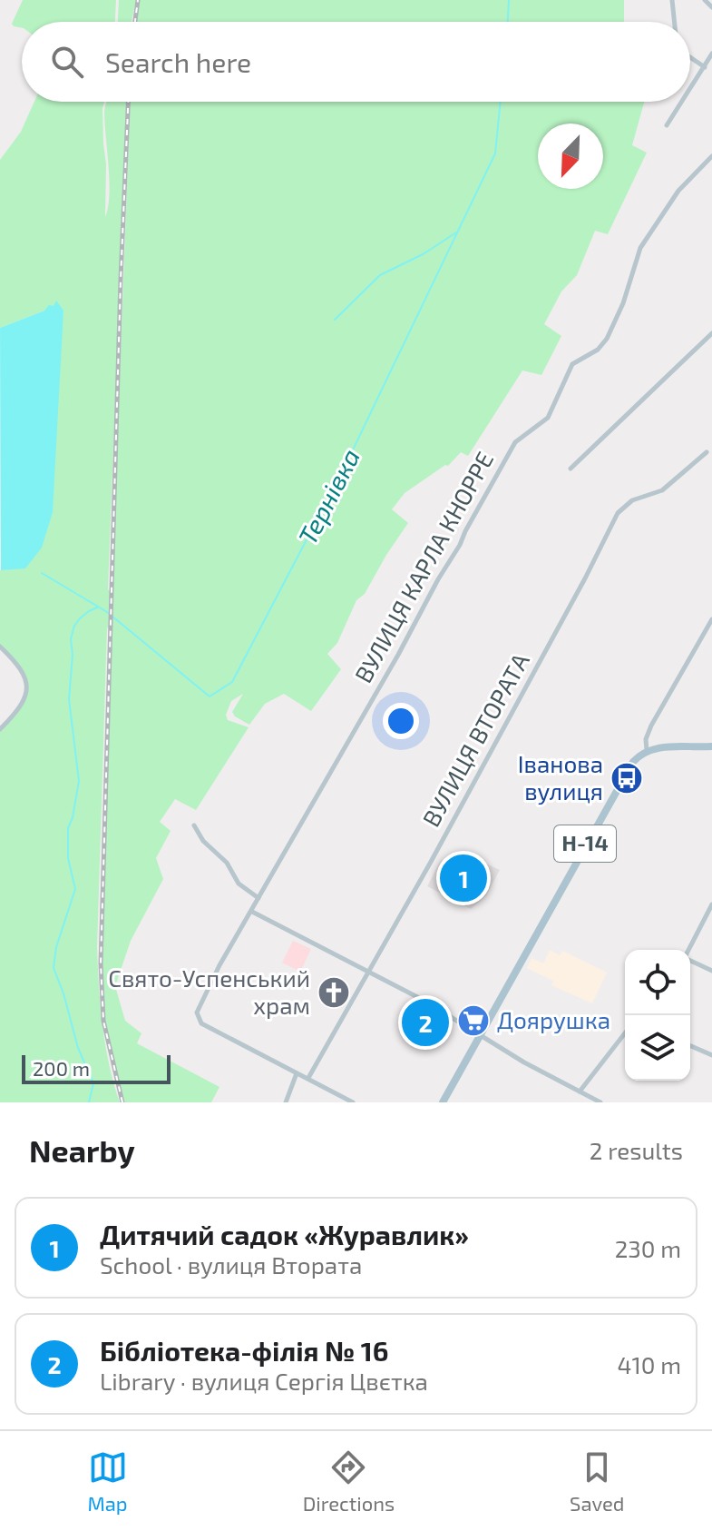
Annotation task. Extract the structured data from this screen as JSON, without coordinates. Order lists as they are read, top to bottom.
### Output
{
  "streets": {
    "main road": ["Н-14"],
    "street": ["ВУЛИЦЯ КАРЛА КНОРРЕ", "ВУЛИЦЯ ВТОРАТА"]
  },
  "water": ["Тернівка"],
  "places": {
    "bus stop": ["Іванова вулиця"],
    "church": ["Свято-Успенський храм"],
    "supermarket": ["Доярушка"]
  },
  "scale_bar": "200 m",
  "north": "bottom left",
  "page": {
    "search": "Search here",
    "pins": ["1", "2"],
    "scale": "200 m",
    "heading": ["Nearby", "2 results"],
    "list": [
      {
        "mark": "1",
        "name": "Дитячий садок «Журавлик»",
        "note": "School · вулиця Втората",
        "value": "230 m"
      },
      {
        "mark": "2",
        "name": "Бібліотека-філія № 16",
        "note": "Library · вулиця Сергія Цвєтка",
        "value": "410 m"
      }
    ],
    "nav": ["Map", "Directions", "Saved"]
  }
}
